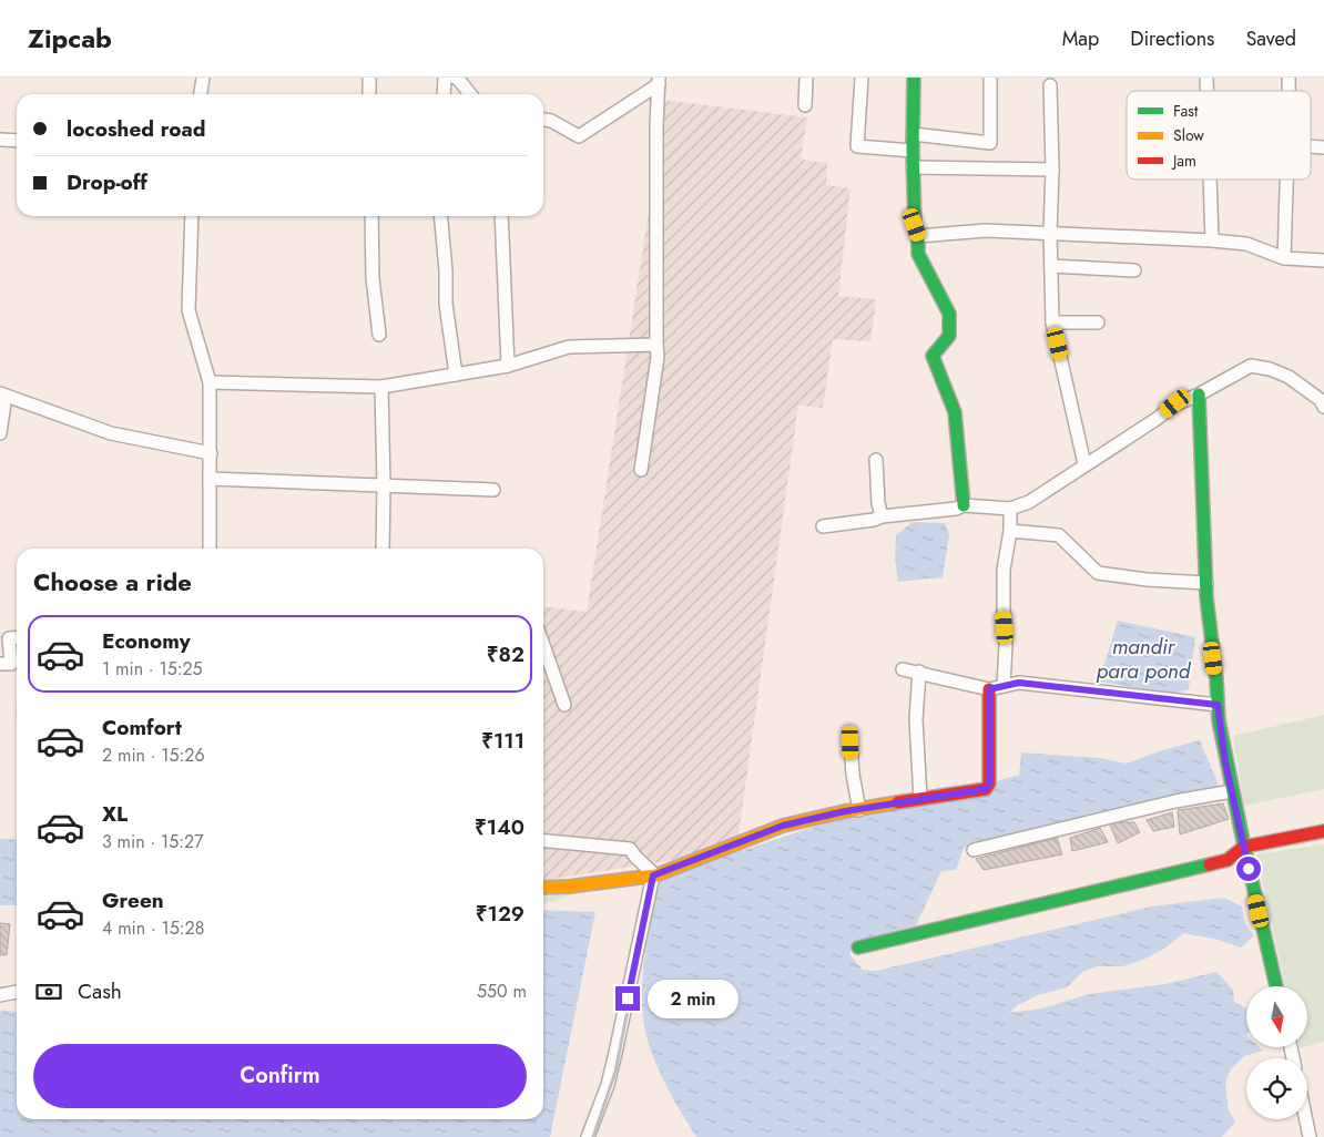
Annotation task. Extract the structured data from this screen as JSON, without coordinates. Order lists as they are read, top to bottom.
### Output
{
  "water": ["mandir para pond"],
  "legend": ["Fast", "Slow", "Jam"],
  "north": "bottom",
  "page": {
    "header": "Zipcab",
    "nav": ["Map", "Directions", "Saved"],
    "banner": ["locoshed road", "Drop-off"],
    "heading": "Choose a ride",
    "list": [
      {
        "name": "Economy",
        "note": "1 min · 15:25",
        "value": "₹82"
      },
      {
        "name": "Comfort",
        "note": "2 min · 15:26",
        "value": "₹111"
      },
      {
        "name": "XL",
        "note": "3 min · 15:27",
        "value": "₹140"
      },
      {
        "name": "Green",
        "note": "4 min · 15:28",
        "value": "₹129"
      }
    ],
    "pay": ["Cash", "550 m"],
    "bubble": "2 min",
    "buttons": "Confirm"
  }
}
